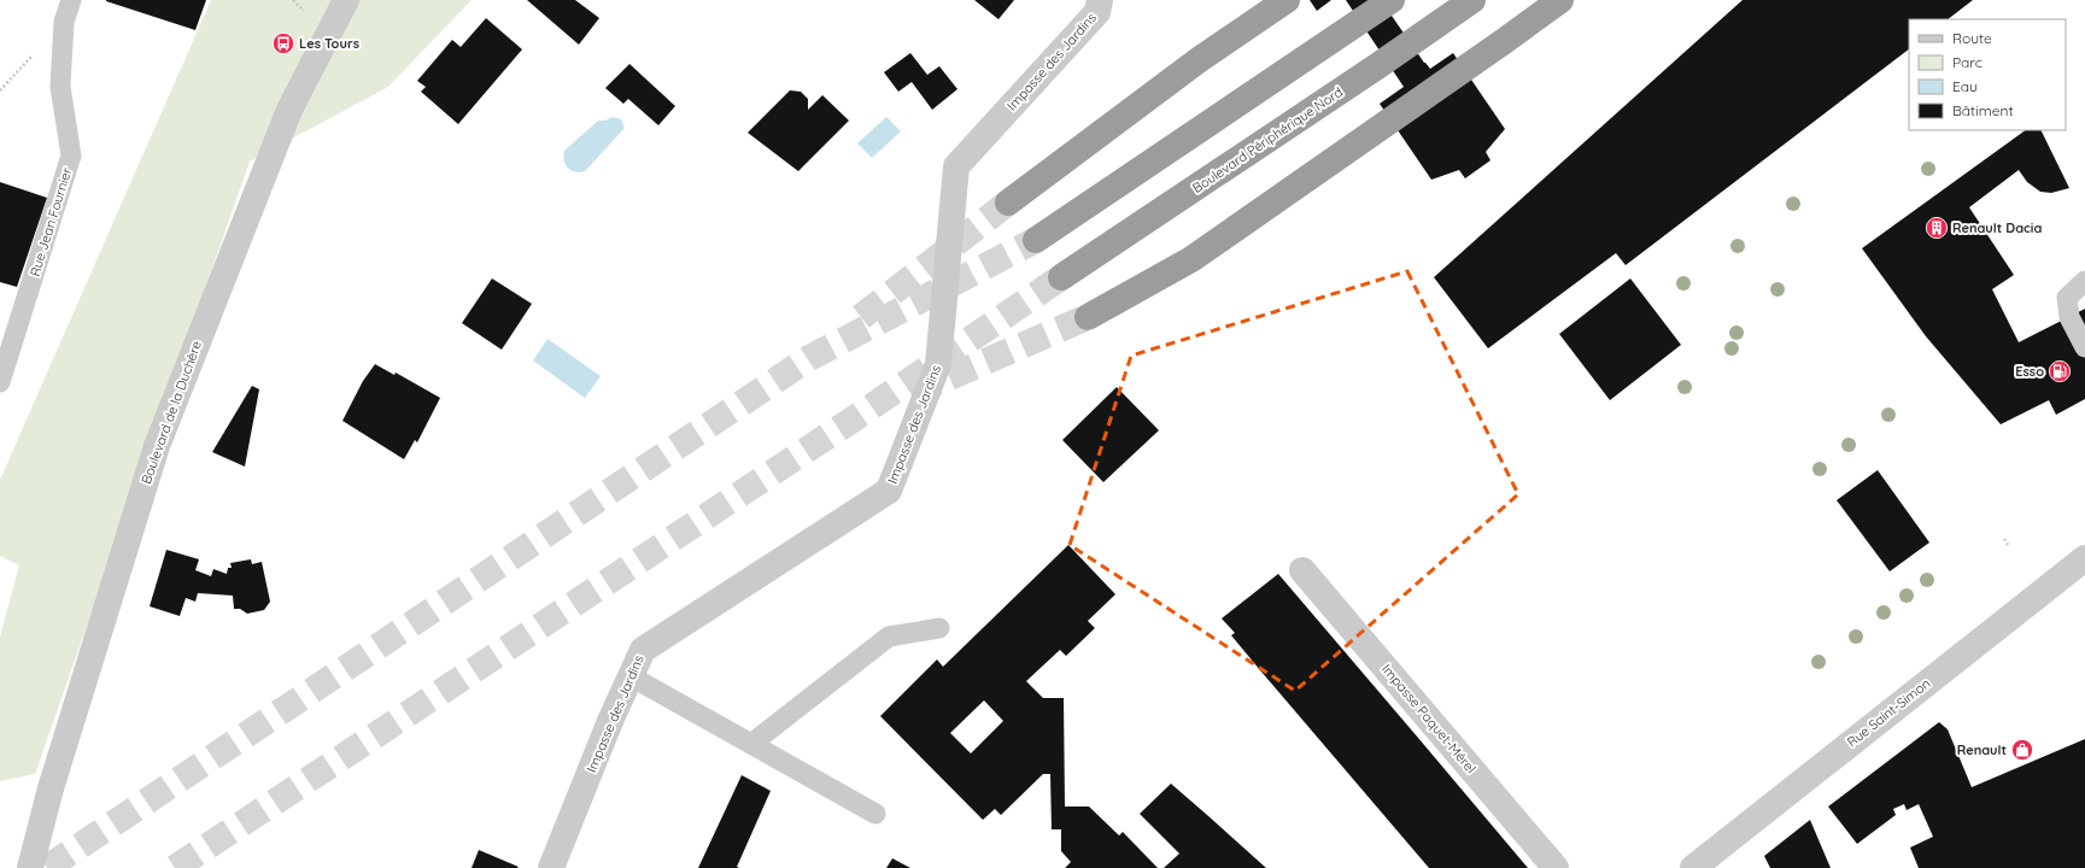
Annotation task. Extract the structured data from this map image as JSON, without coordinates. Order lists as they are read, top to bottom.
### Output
{
  "streets": {
    "highway": ["Boulevard Périphérique Nord"],
    "street": [
      "Impasse des Jardins",
      "Boulevard de la Duchère",
      "Rue Saint-Simon",
      "Impasse Paquet-Mérel"
    ],
    "lane": ["Rue Jean Fournier"]
  },
  "places": {
    "bus stop": ["Les Tours"],
    "building": ["Renault Dacia"],
    "fuel station": ["Esso"],
    "shop": ["Renault"]
  },
  "legend": [
    "Route",
    "Parc",
    "Eau",
    "Bâtiment"
  ]
}
